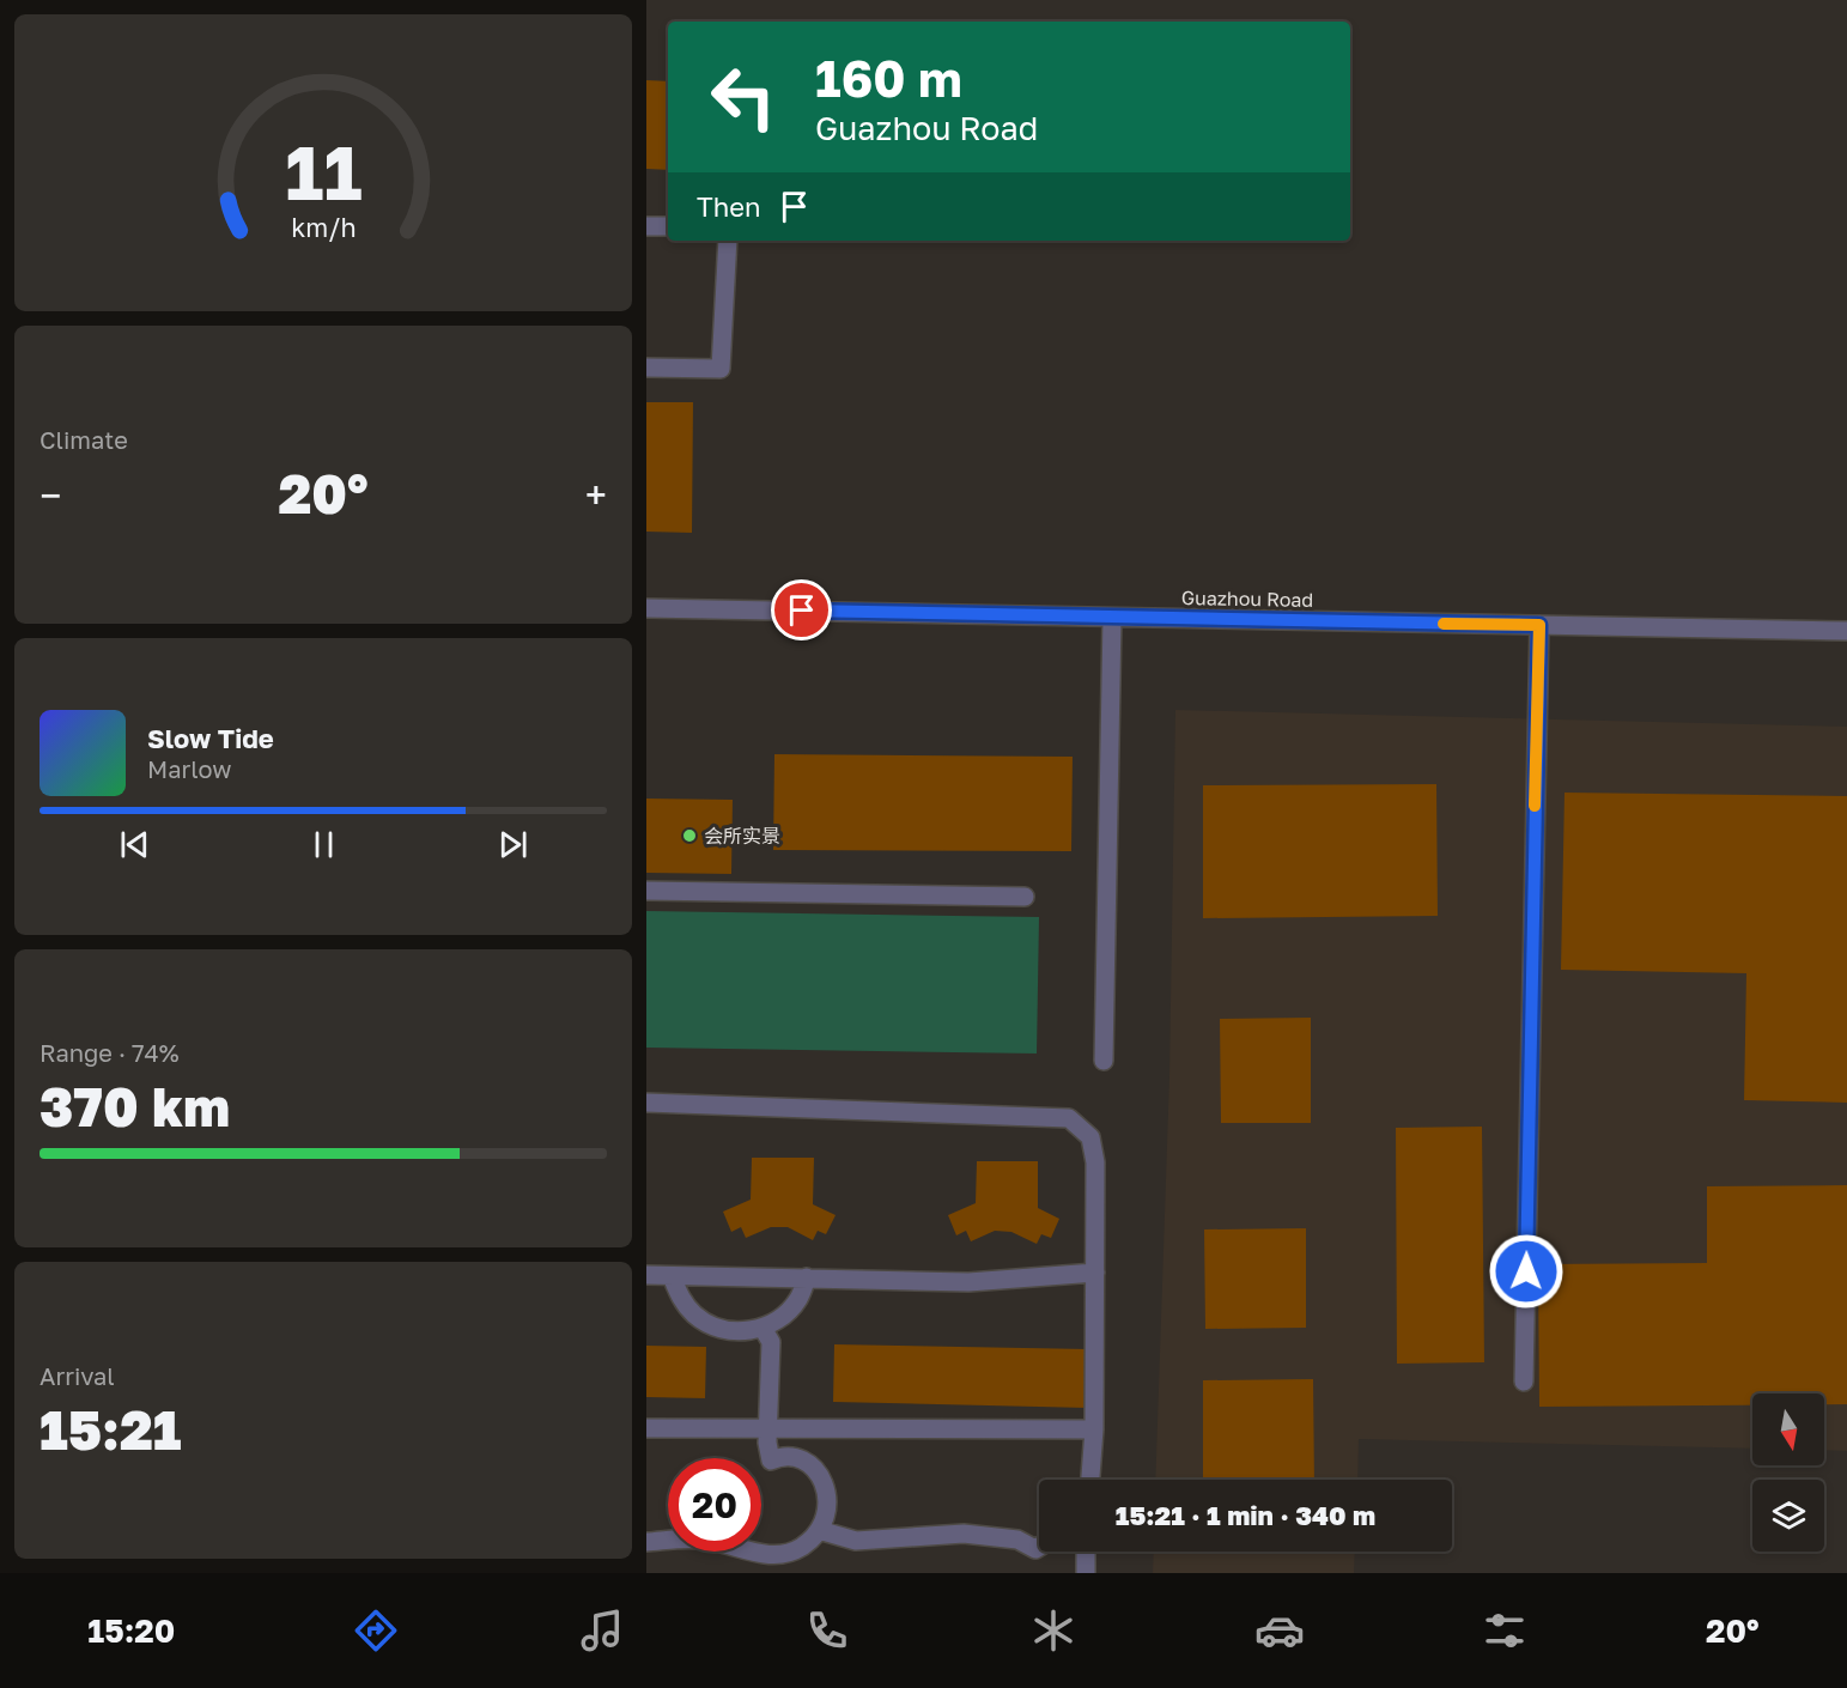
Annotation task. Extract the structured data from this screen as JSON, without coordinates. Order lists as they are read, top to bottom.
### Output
{
  "streets": {
    "street": ["Guazhou Road"]
  },
  "places": ["会所实景"],
  "north": "bottom",
  "page": {
    "turn": ["160 m", "Guazhou Road"],
    "then": "Then",
    "tile": [
      "Climate",
      ["Range · 74%", "370 km"],
      ["Arrival", "15:21"]
    ],
    "heat": ["−", "20°", "+"],
    "song": ["Slow Tide", "Marlow"],
    "limit": "20",
    "trip": "15:21 · 1 min · 340 m",
    "tabs": ["15:20", "20°"],
    "gauge": ["11", "km/h"]
  }
}
